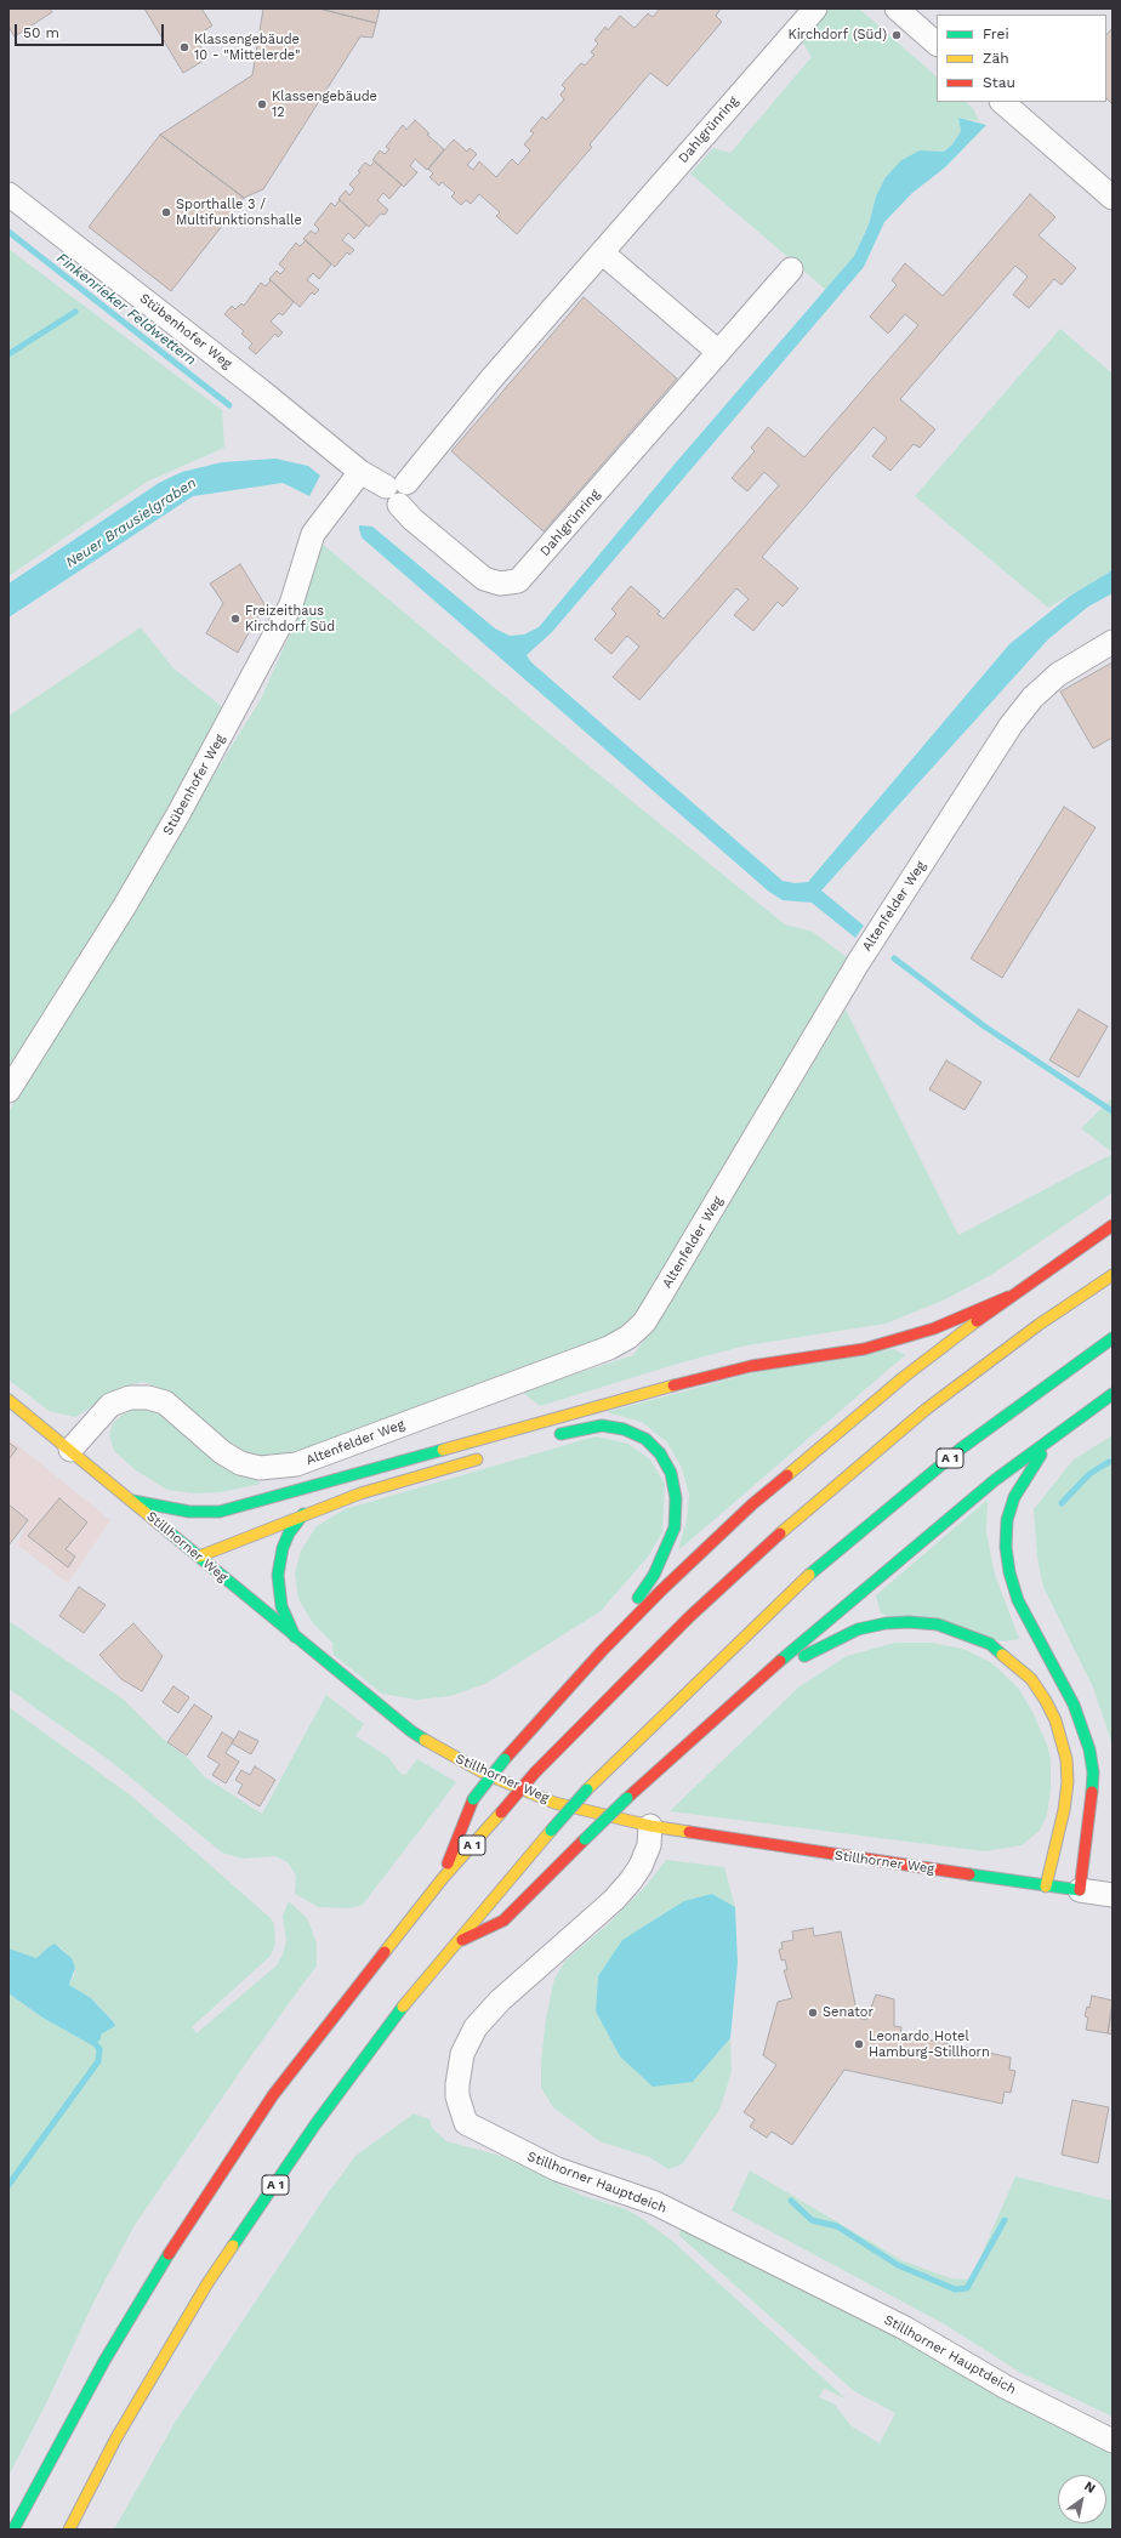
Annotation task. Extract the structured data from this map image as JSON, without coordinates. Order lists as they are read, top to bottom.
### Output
{
  "streets": {
    "main road": ["A 1", "Stillhorner Weg"],
    "street": [
      "Dahlgrünring",
      "Stübenhofer Weg",
      "Altenfelder Weg",
      "Stillhorner Hauptdeich"
    ]
  },
  "crossings": [
    ["Dahlgrünring", "Stübenhofer Weg"],
    ["Altenfelder Weg", "Stillhorner Weg"],
    ["Stillhorner Weg", "Stillhorner Hauptdeich"]
  ],
  "water": ["Finkenrieker Feldwettern", "Neuer Brausielgraben"],
  "places": [
    "Kirchdorf (Süd)",
    "Klassengebäude 10 - \"Mittelerde\"",
    "Klassengebäude 12",
    "Sporthalle 3 / Multifunktionshalle",
    "Freizeithaus Kirchdorf Süd",
    "Senator",
    "Leonardo Hotel Hamburg-Stillhorn"
  ],
  "legend": ["Frei", "Zäh", "Stau"],
  "scale_bar": "50 m",
  "north": "top right"
}
